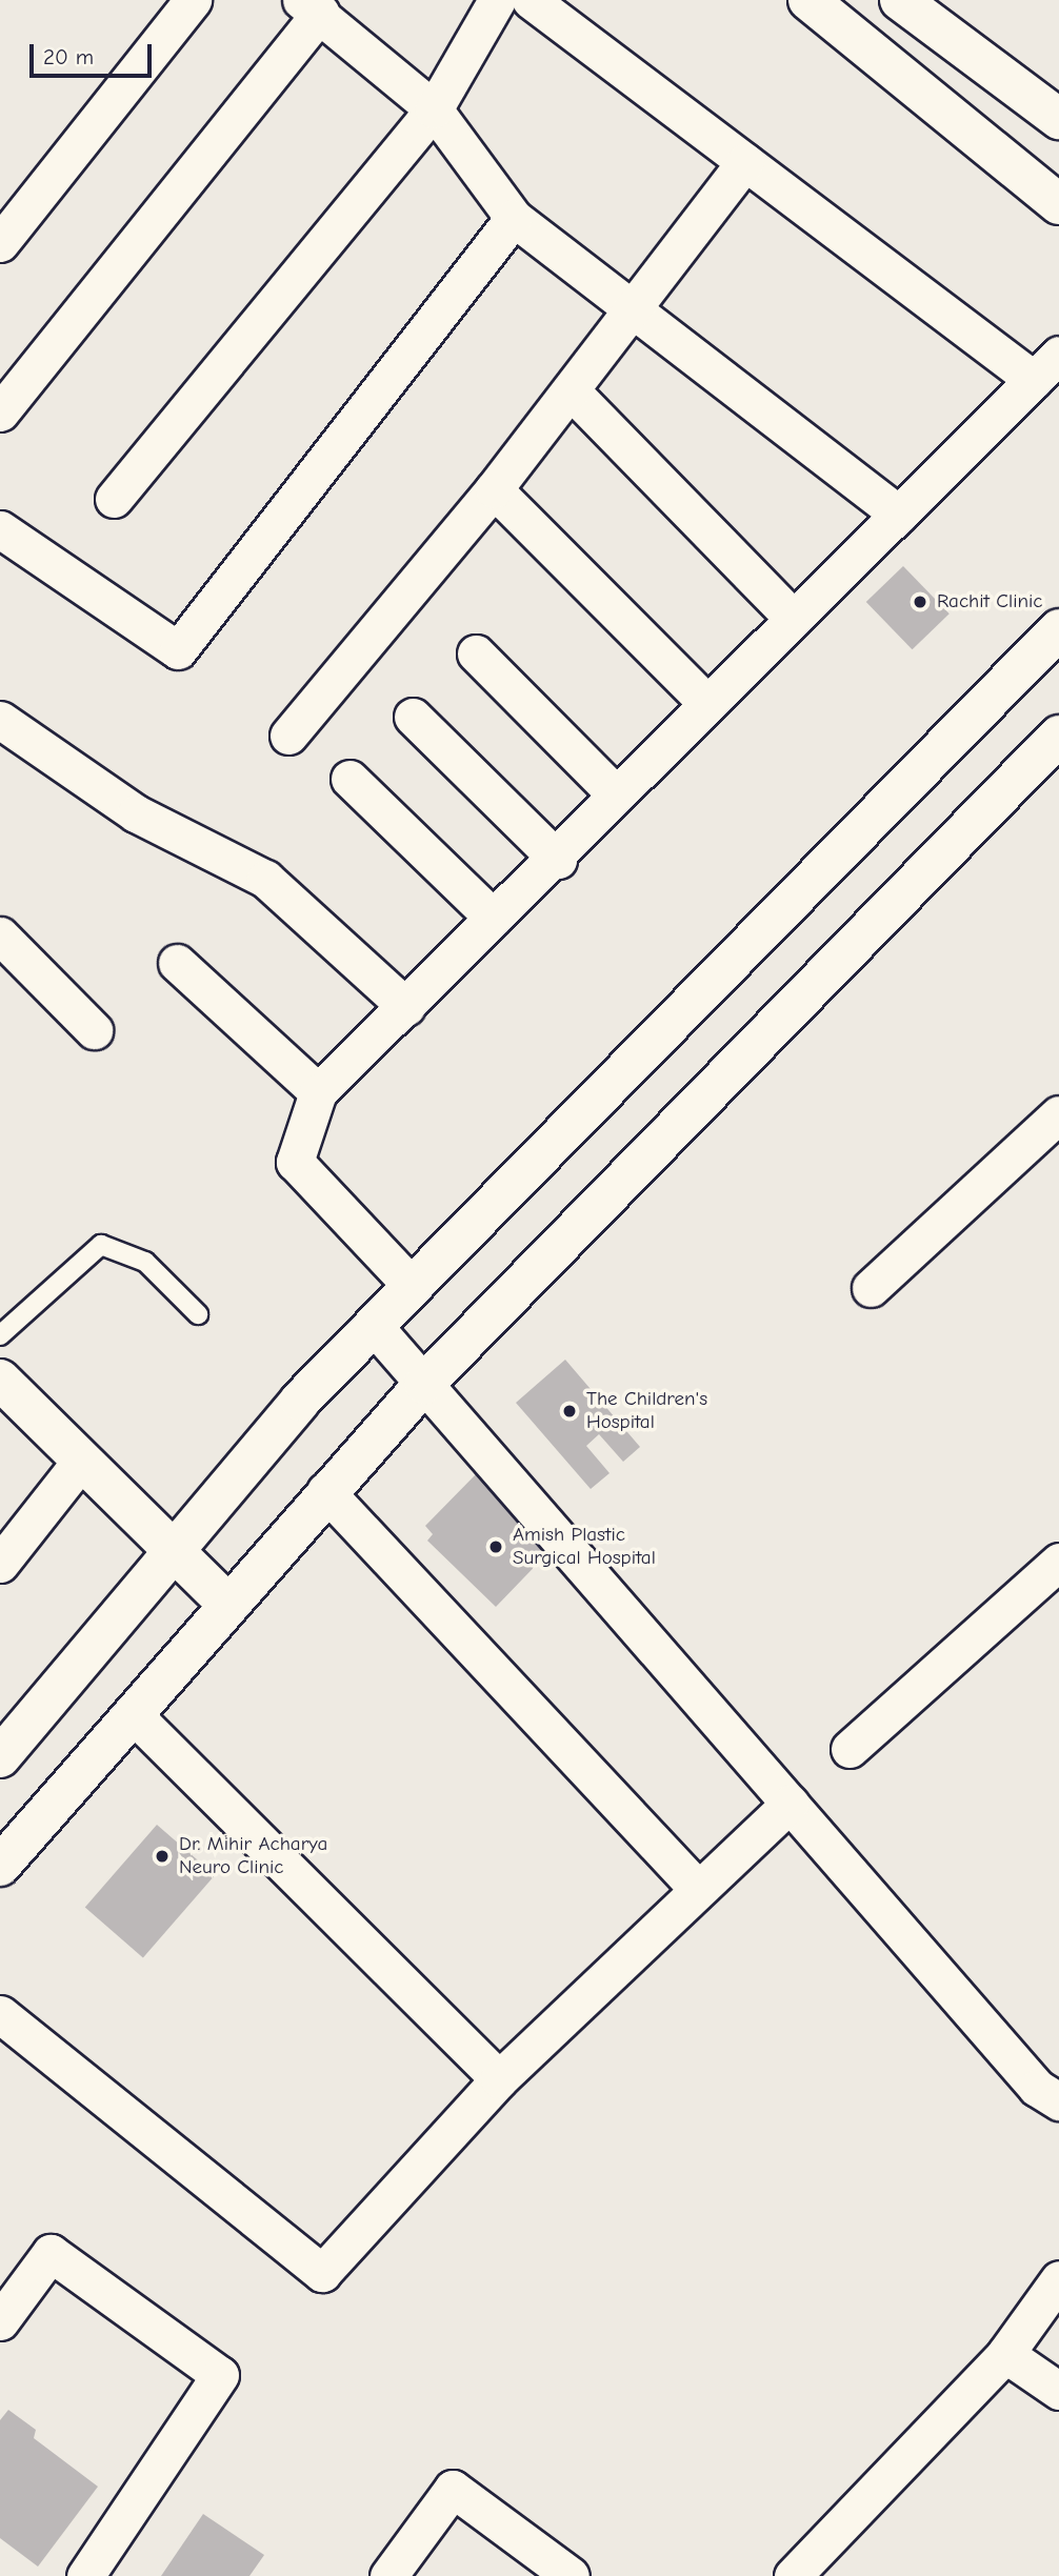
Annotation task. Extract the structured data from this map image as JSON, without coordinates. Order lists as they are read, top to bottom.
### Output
{
  "places": [
    "Rachit Clinic",
    "The Children's Hospital",
    "Amish Plastic Surgical Hospital",
    "Dr. Mihir Acharya Neuro Clinic"
  ],
  "scale_bar": "20 m"
}
